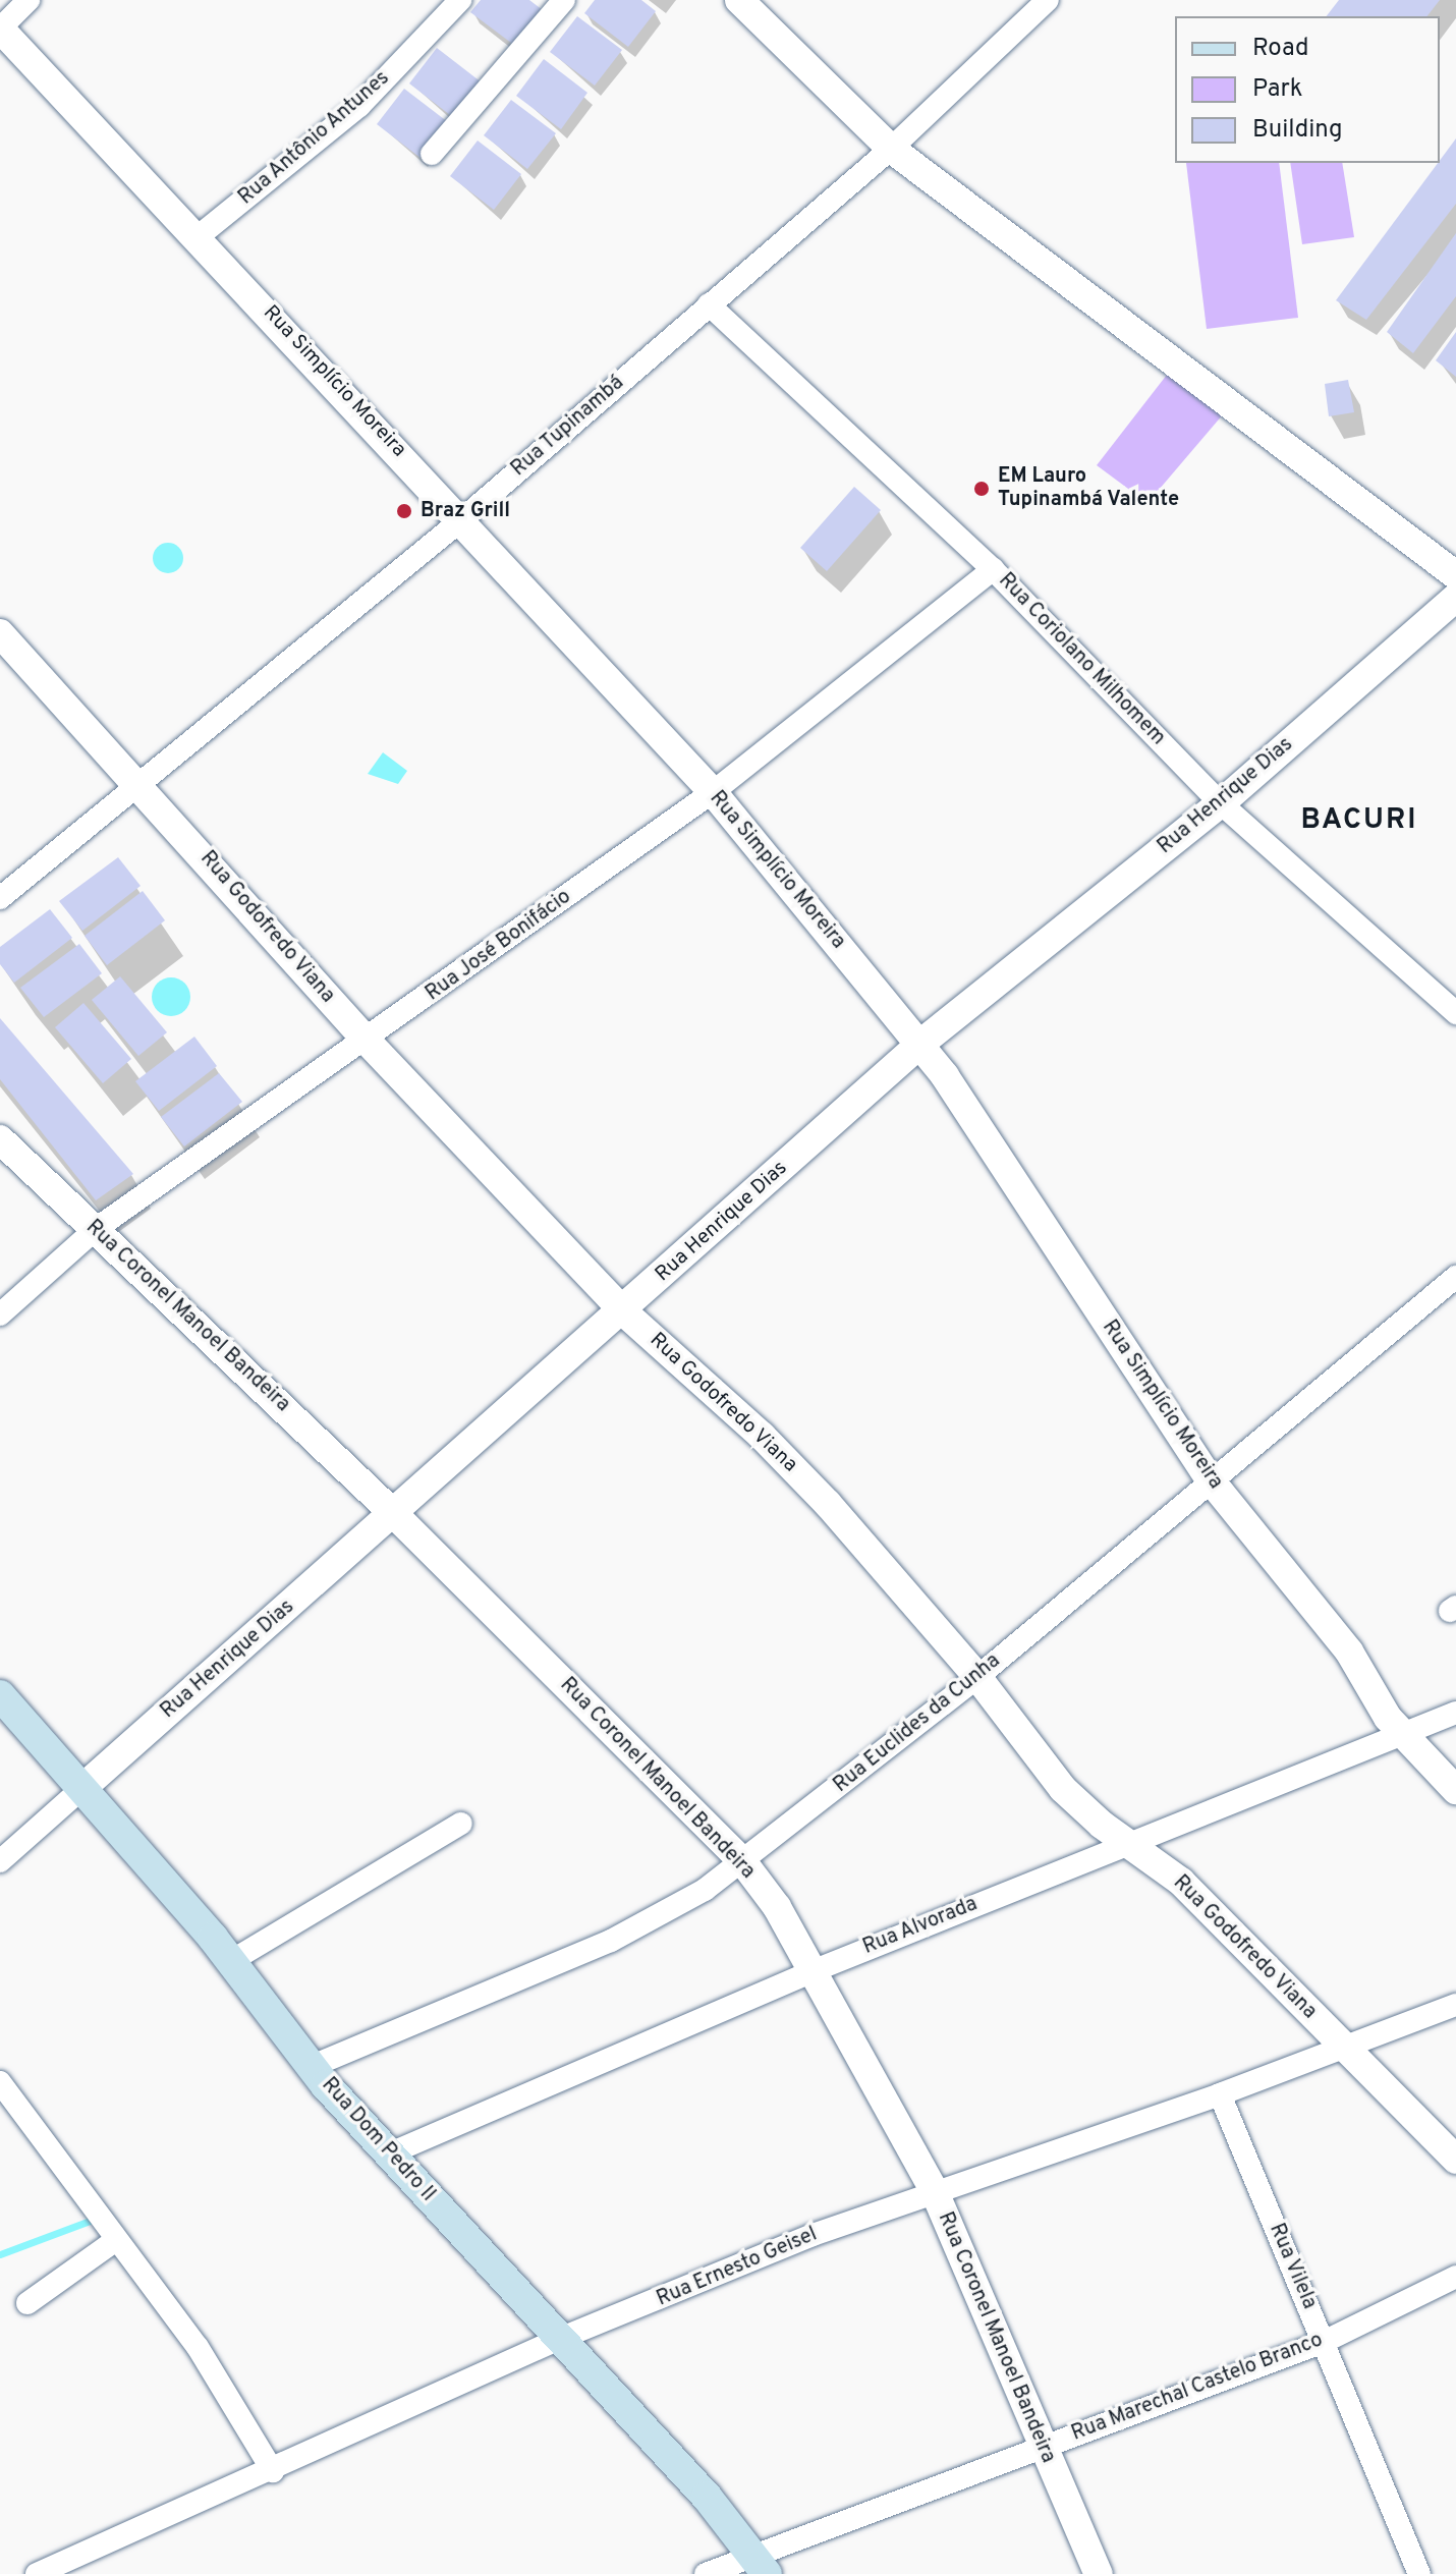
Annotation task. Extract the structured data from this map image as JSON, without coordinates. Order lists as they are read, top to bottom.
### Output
{
  "streets": {
    "main road": ["Rua Dom Pedro II"],
    "street": [
      "Rua Antônio Antunes",
      "Rua Simplício Moreira",
      "Rua Tupinambá",
      "Rua Coriolano Milhomem",
      "Rua Henrique Dias",
      "Rua Godofredo Viana",
      "Rua José Bonifácio",
      "Rua Coronel Manoel Bandeira",
      "Rua Euclides da Cunha",
      "Rua Alvorada",
      "Rua Vilela",
      "Rua Ernesto Geisel",
      "Rua Marechal Castelo Branco"
    ]
  },
  "crossings": [
    ["Rua Antônio Antunes", "Rua Simplício Moreira"],
    ["Rua Simplício Moreira", "Rua Tupinambá"],
    ["Rua Simplício Moreira", "Rua Henrique Dias"],
    ["Rua Simplício Moreira", "Rua José Bonifácio"],
    ["Rua Simplício Moreira", "Rua Euclides da Cunha"],
    ["Rua Simplício Moreira", "Rua Alvorada"],
    ["Rua Tupinambá", "Rua Coriolano Milhomem"],
    ["Rua Tupinambá", "Rua Godofredo Viana"],
    ["Rua Coriolano Milhomem", "Rua Henrique Dias"],
    ["Rua Coriolano Milhomem", "Rua José Bonifácio"],
    ["Rua Henrique Dias", "Rua Godofredo Viana"],
    ["Rua Henrique Dias", "Rua Coronel Manoel Bandeira"],
    ["Rua Henrique Dias", "Rua Dom Pedro II"],
    ["Rua Godofredo Viana", "Rua José Bonifácio"],
    ["Rua Godofredo Viana", "Rua Euclides da Cunha"],
    ["Rua Godofredo Viana", "Rua Alvorada"],
    ["Rua Godofredo Viana", "Rua Ernesto Geisel"],
    ["Rua José Bonifácio", "Rua Coronel Manoel Bandeira"],
    ["Rua Coronel Manoel Bandeira", "Rua Euclides da Cunha"],
    ["Rua Coronel Manoel Bandeira", "Rua Alvorada"],
    ["Rua Coronel Manoel Bandeira", "Rua Ernesto Geisel"],
    ["Rua Coronel Manoel Bandeira", "Rua Marechal Castelo Branco"],
    ["Rua Euclides da Cunha", "Rua Dom Pedro II"],
    ["Rua Alvorada", "Rua Dom Pedro II"],
    ["Rua Dom Pedro II", "Rua Ernesto Geisel"],
    ["Rua Dom Pedro II", "Rua Marechal Castelo Branco"],
    ["Rua Vilela", "Rua Ernesto Geisel"],
    ["Rua Vilela", "Rua Marechal Castelo Branco"]
  ],
  "districts": ["BACURI"],
  "places": ["EM Lauro Tupinambá Valente", "Braz Grill"],
  "legend": ["Road", "Park", "Building"]
}
